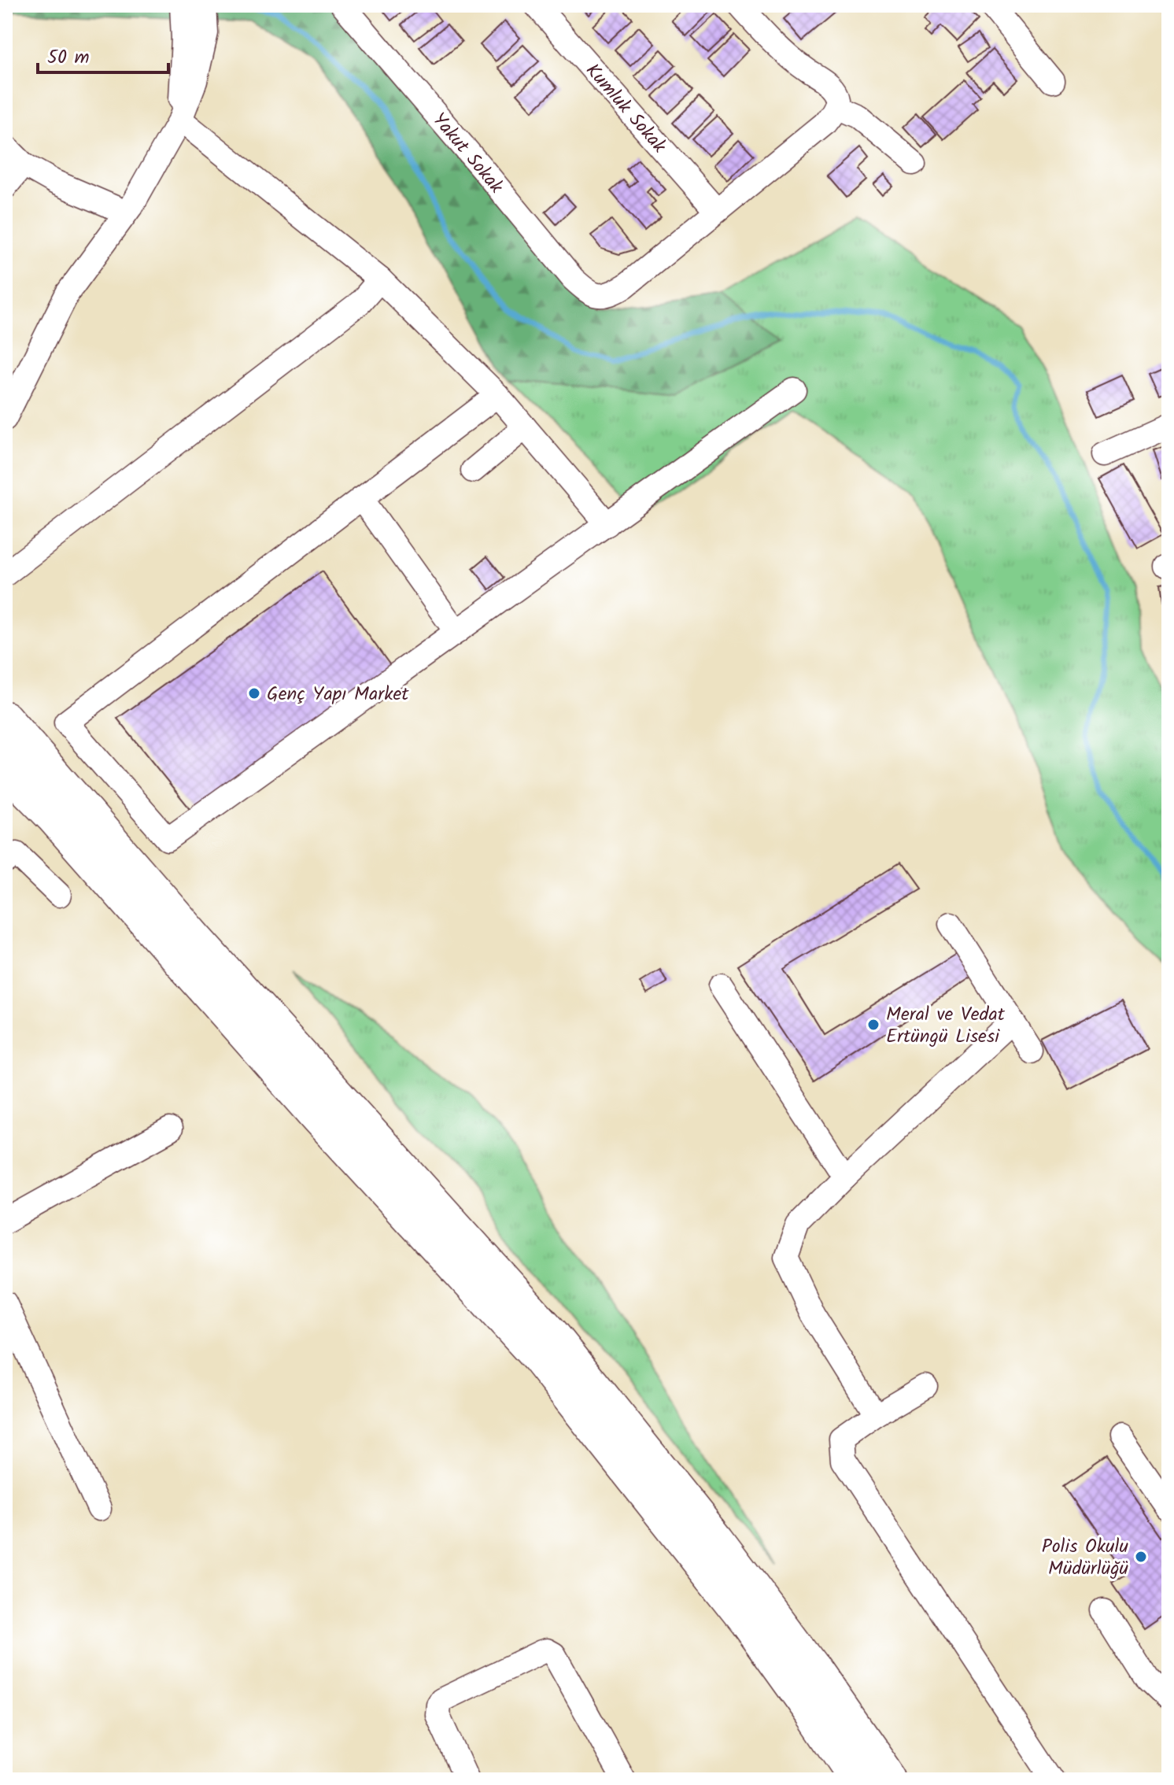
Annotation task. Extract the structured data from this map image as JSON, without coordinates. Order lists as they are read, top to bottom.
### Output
{
  "streets": {
    "street": ["Kumluk Sokak", "Yakut Sokak"]
  },
  "crossings": [
    ["Kumluk Sokak", "Yakut Sokak"]
  ],
  "places": ["Genç Yapı Market", "Meral ve Vedat Ertüngü Lisesi", "Polis Okulu Müdürlüğü"],
  "scale_bar": "50 m"
}
